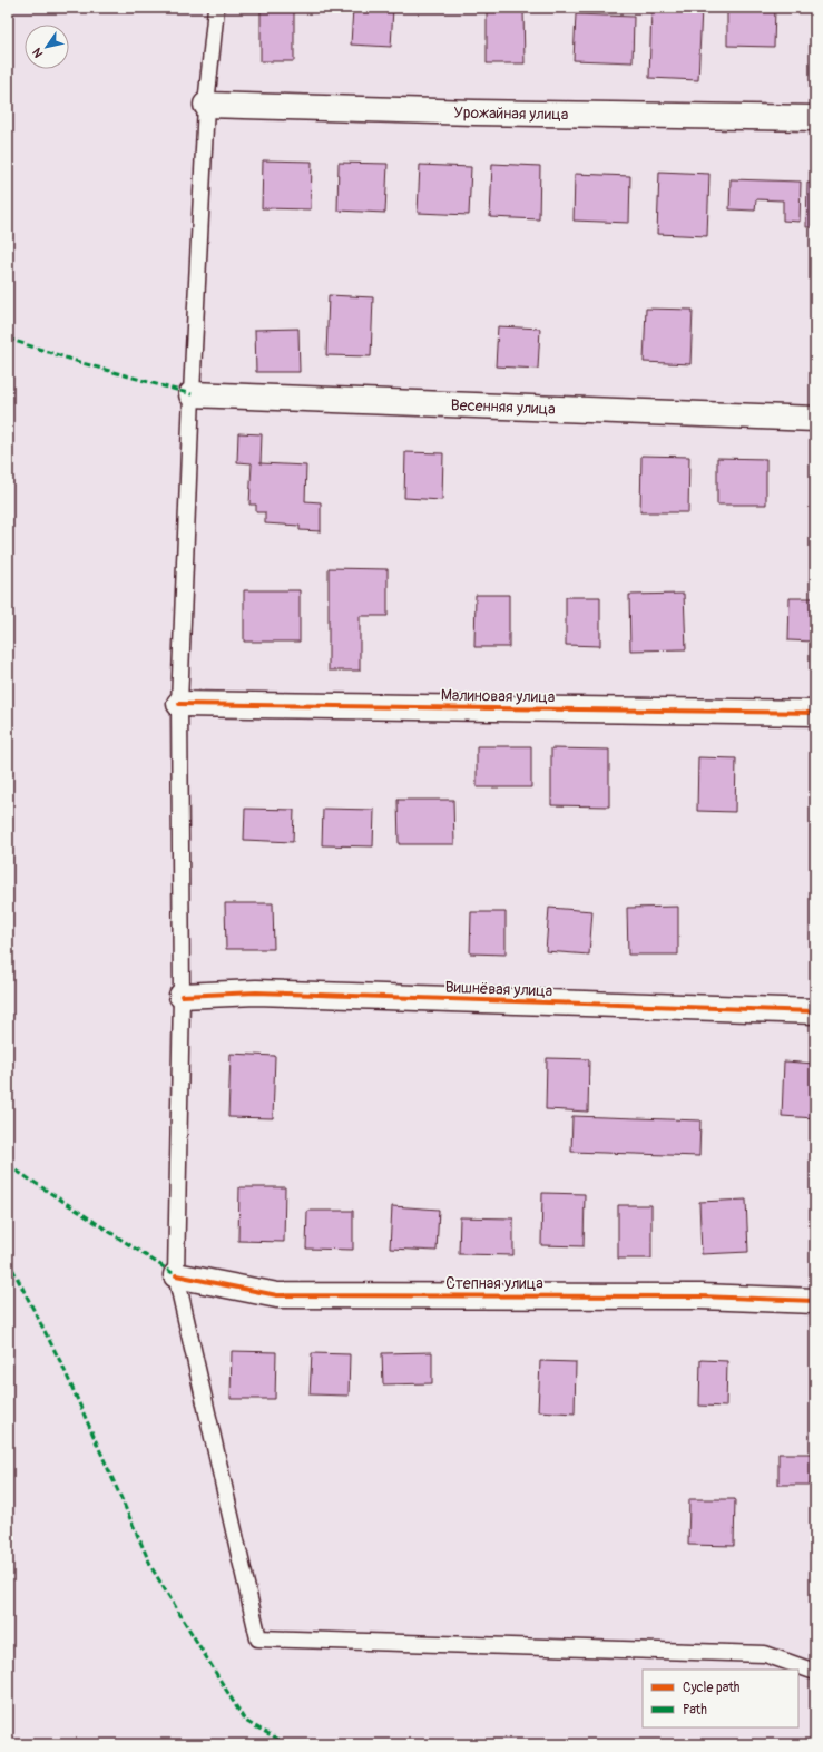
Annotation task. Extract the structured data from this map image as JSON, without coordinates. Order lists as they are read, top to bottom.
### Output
{
  "streets": {
    "street": [
      "Урожайная улица",
      "Весенняя улица",
      "Малиновая улица",
      "Вишнёвая улица",
      "Степная улица"
    ]
  },
  "legend": ["Cycle path", "Path"],
  "north": "bottom left"
}
